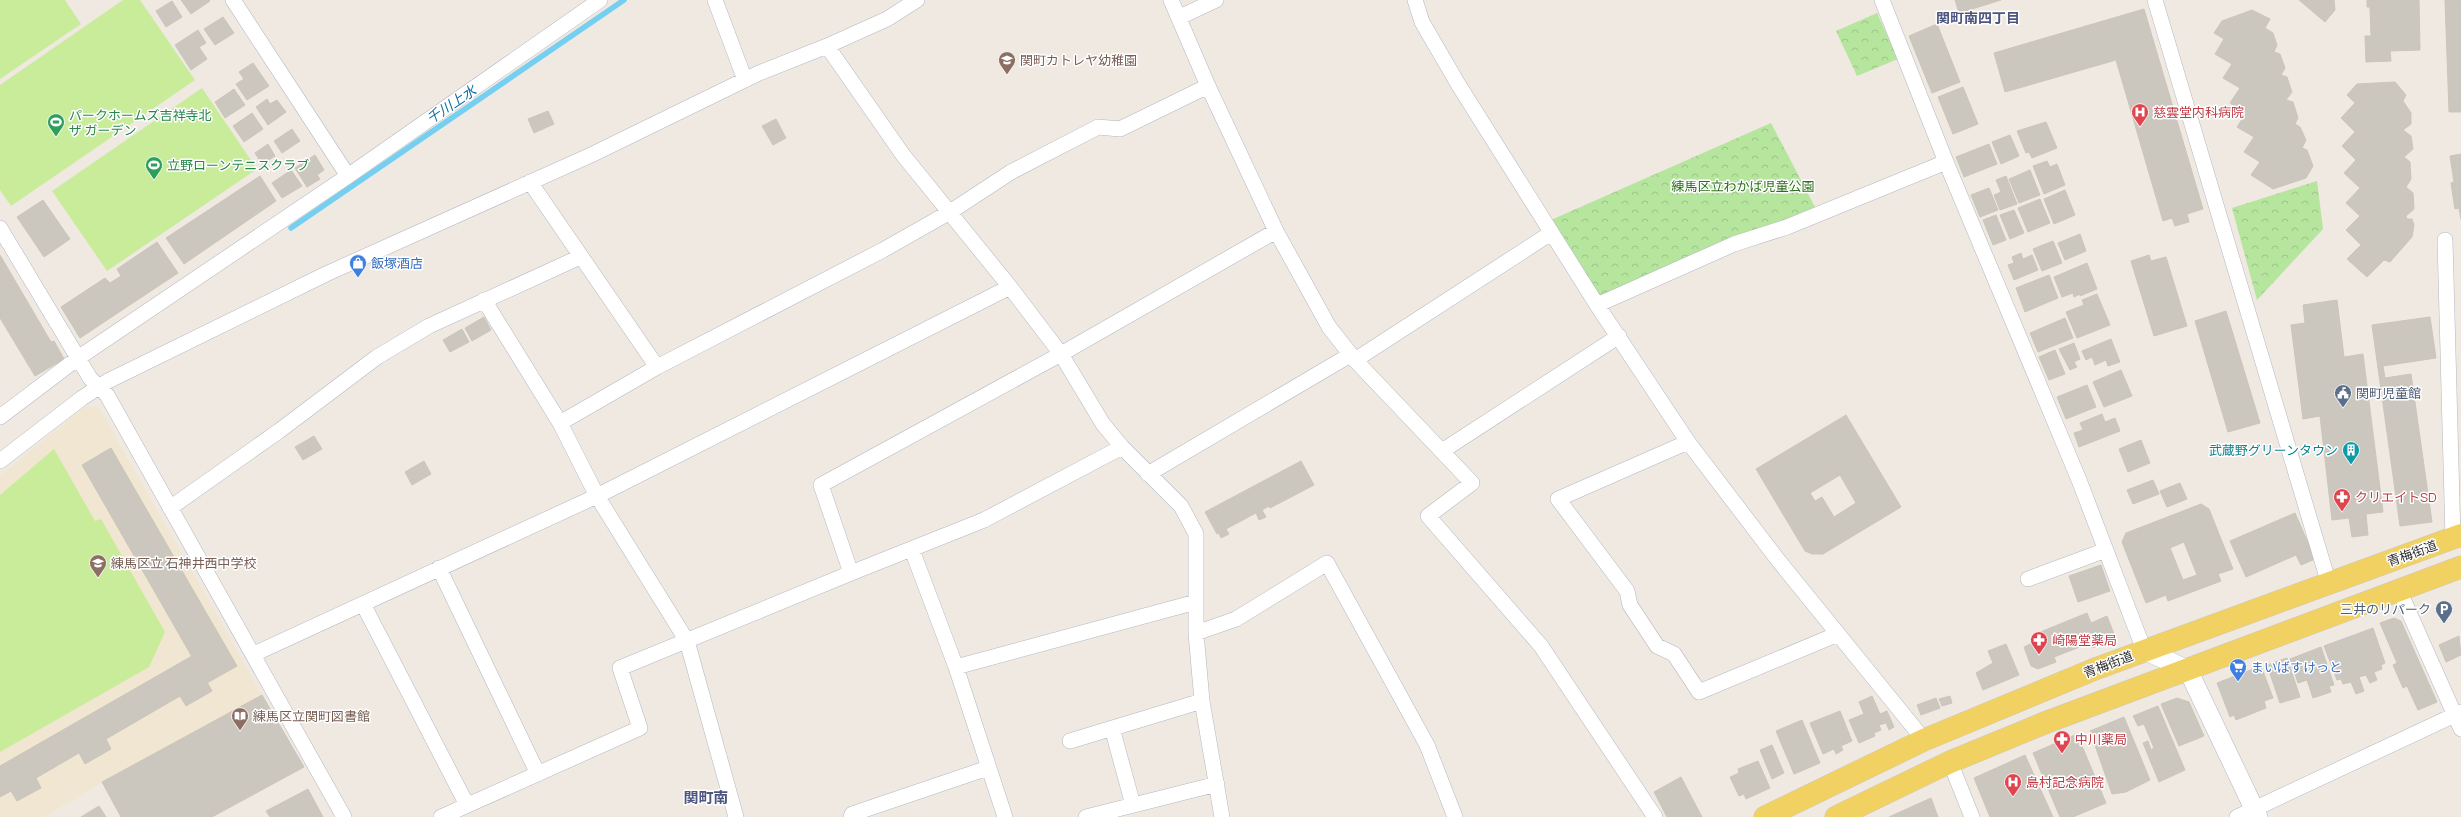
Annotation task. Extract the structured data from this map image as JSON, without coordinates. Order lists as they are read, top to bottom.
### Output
{
  "streets": {
    "main road": ["青梅街道"]
  },
  "districts": ["関町南四丁目", "関町南"],
  "water": ["千川上水"],
  "parks": ["練馬区立わかば児童公園"],
  "places": {
    "school or university": ["関町カトレヤ幼稚園", "練馬区立 石神井西中学校"],
    "hospital": ["慈雲堂内科病院", "島村記念病院"],
    "sports": ["パークホームズ吉祥寺北 ザ ガーデン", "立野ローンテニスクラブ"],
    "shop": ["飯塚酒店"],
    "public building": ["関町児童館"],
    "building": ["武蔵野グリーンタウン"],
    "pharmacy": ["クリエイトSD", "崎陽堂薬局", "中川薬局"],
    "parking": ["三井のリパーク"],
    "supermarket": ["まいばすけっと"],
    "library": ["練馬区立関町図書館"]
  }
}
